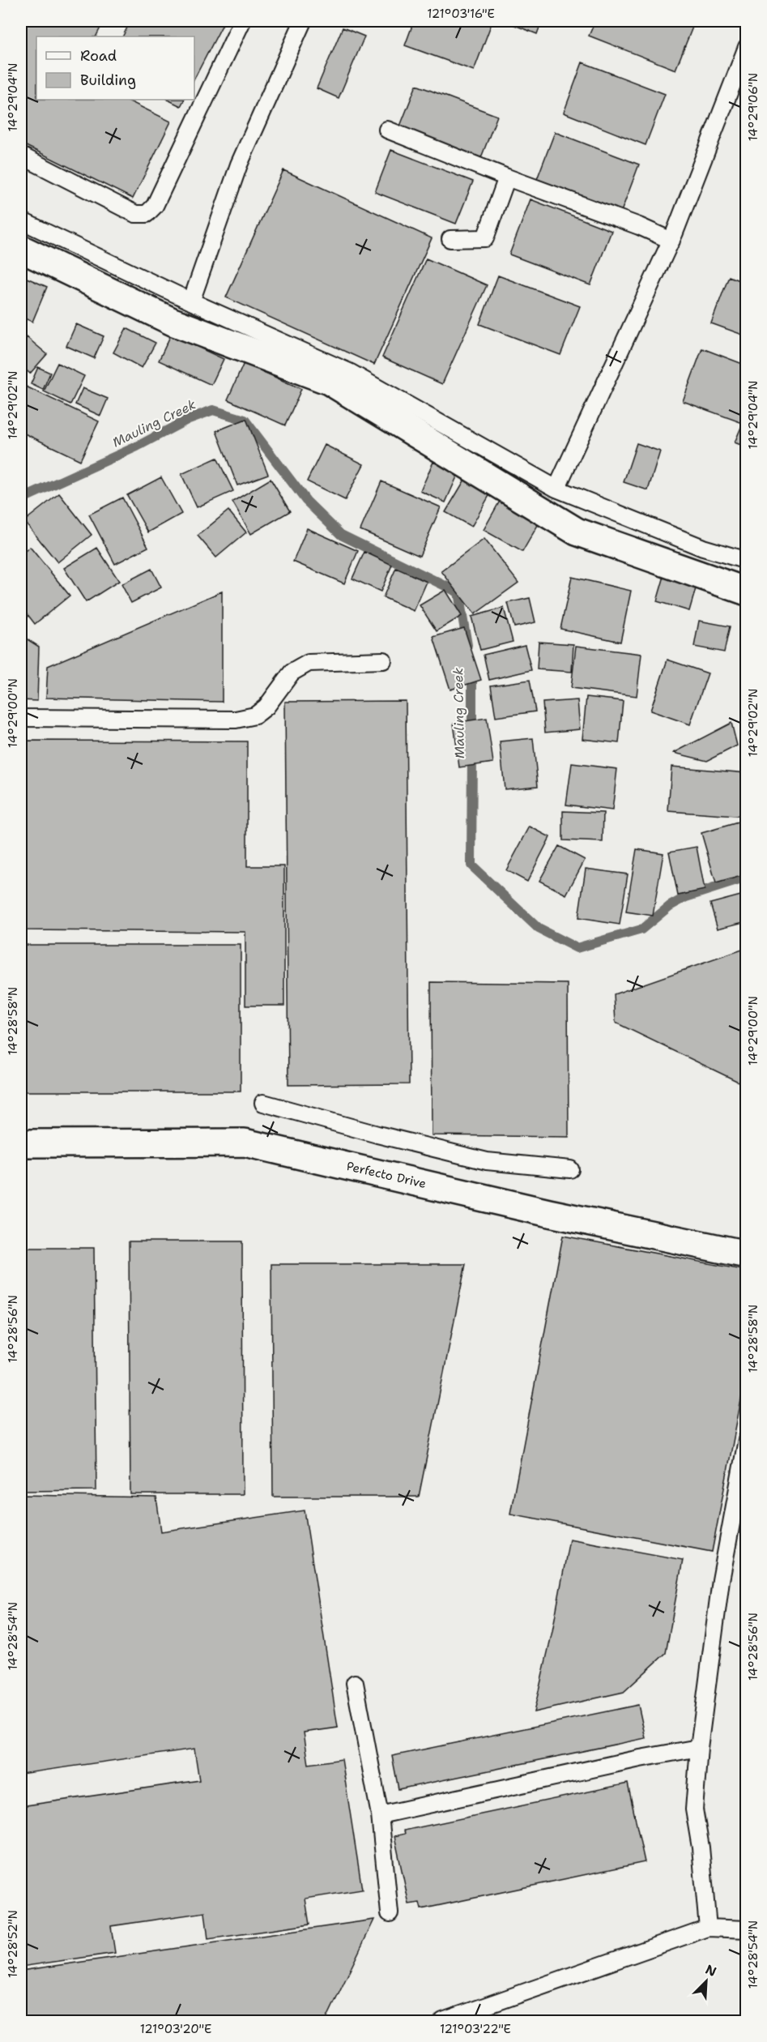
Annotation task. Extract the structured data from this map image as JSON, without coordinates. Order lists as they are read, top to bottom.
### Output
{
  "streets": {
    "street": ["Perfecto Drive"]
  },
  "water": ["Mauling Creek"],
  "legend": ["Road", "Building"],
  "north": "top right",
  "coordinates": [
    "121°03'16\"E",
    "14°29'04\"N",
    "14°29'06\"N",
    "14°29'02\"N",
    "14°29'00\"N",
    "14°28'58\"N",
    "14°28'56\"N",
    "14°28'54\"N",
    "14°28'52\"N",
    "121°03'20\"E",
    "121°03'22\"E"
  ]
}
